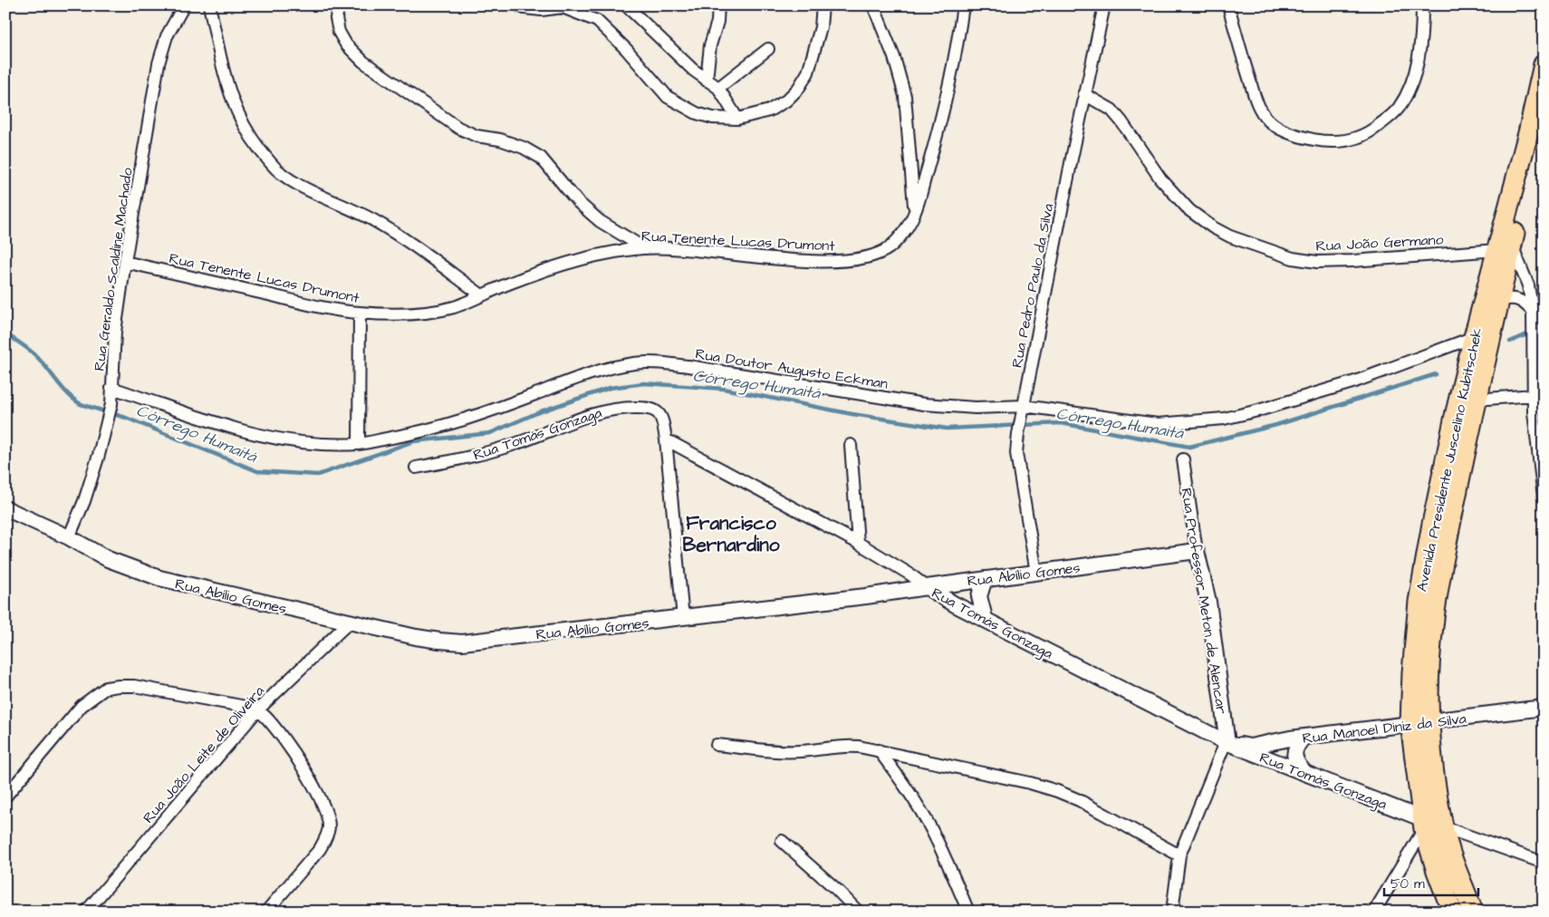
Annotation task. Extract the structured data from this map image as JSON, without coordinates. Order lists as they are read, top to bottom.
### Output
{
  "streets": {
    "highway": ["Avenida Presidente Juscelino Kubitschek"],
    "street": [
      "Rua Tenente Lucas Drumont",
      "Rua João Germano",
      "Rua Geraldo Scaldine Machado",
      "Rua Pedro Paulo da Silva",
      "Rua Doutor Augusto Eckman",
      "Rua Tomás Gonzaga",
      "Rua Abílio Gomes",
      "Rua Professor Meton de Alencar",
      "Rua Manoel Diniz da Silva",
      "Rua João Leite de Oliveira"
    ]
  },
  "crossings": [
    ["Rua Tenente Lucas Drumont", "Rua Geraldo Scaldine Machado"],
    ["Rua João Germano", "Rua Pedro Paulo da Silva"],
    ["Rua João Germano", "Avenida Presidente Juscelino Kubitschek"],
    ["Rua Geraldo Scaldine Machado", "Rua Doutor Augusto Eckman"],
    ["Rua Geraldo Scaldine Machado", "Rua Abílio Gomes"],
    ["Rua Pedro Paulo da Silva", "Rua Doutor Augusto Eckman"],
    ["Rua Pedro Paulo da Silva", "Rua Abílio Gomes"],
    ["Rua Doutor Augusto Eckman", "Avenida Presidente Juscelino Kubitschek"],
    ["Rua Tomás Gonzaga", "Avenida Presidente Juscelino Kubitschek"],
    ["Rua Tomás Gonzaga", "Rua Abílio Gomes"],
    ["Rua Tomás Gonzaga", "Rua Professor Meton de Alencar"],
    ["Rua Tomás Gonzaga", "Rua Manoel Diniz da Silva"],
    ["Avenida Presidente Juscelino Kubitschek", "Rua Manoel Diniz da Silva"],
    ["Rua Abílio Gomes", "Rua Professor Meton de Alencar"],
    ["Rua Abílio Gomes", "Rua João Leite de Oliveira"],
    ["Rua Professor Meton de Alencar", "Rua Manoel Diniz da Silva"]
  ],
  "districts": ["Francisco Bernardino"],
  "water": ["Córrego Humaitá"],
  "scale_bar": "50 m"
}
